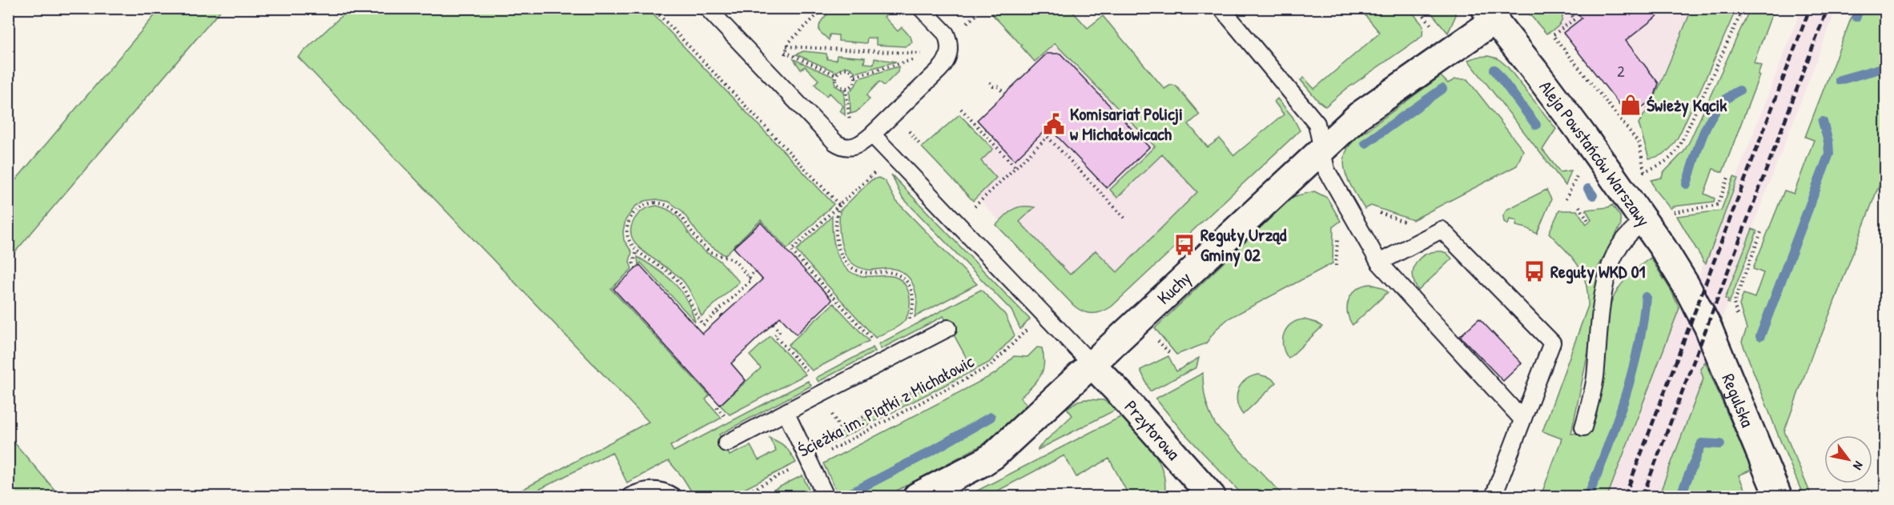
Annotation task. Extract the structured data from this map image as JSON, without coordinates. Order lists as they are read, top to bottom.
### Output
{
  "streets": {
    "street": [
      "Aleja Powstańców Warszawy",
      "Kuchy",
      "Regulska",
      "Przytorowa"
    ],
    "path": ["Ścieżka im. Piątki z Michałowic"]
  },
  "crossings": [
    ["Aleja Powstańców Warszawy", "Kuchy"],
    ["Aleja Powstańców Warszawy", "Regulska"],
    ["Kuchy", "Przytorowa"]
  ],
  "places": {
    "shop": ["Świeży Kącik"],
    "public building": ["Komisariat Policji w Michałowicach"],
    "bus stop": ["Reguły Urząd Gminy 02", "Reguły WKD 01"]
  },
  "house_numbers": ["2"],
  "north": "bottom right"
}
